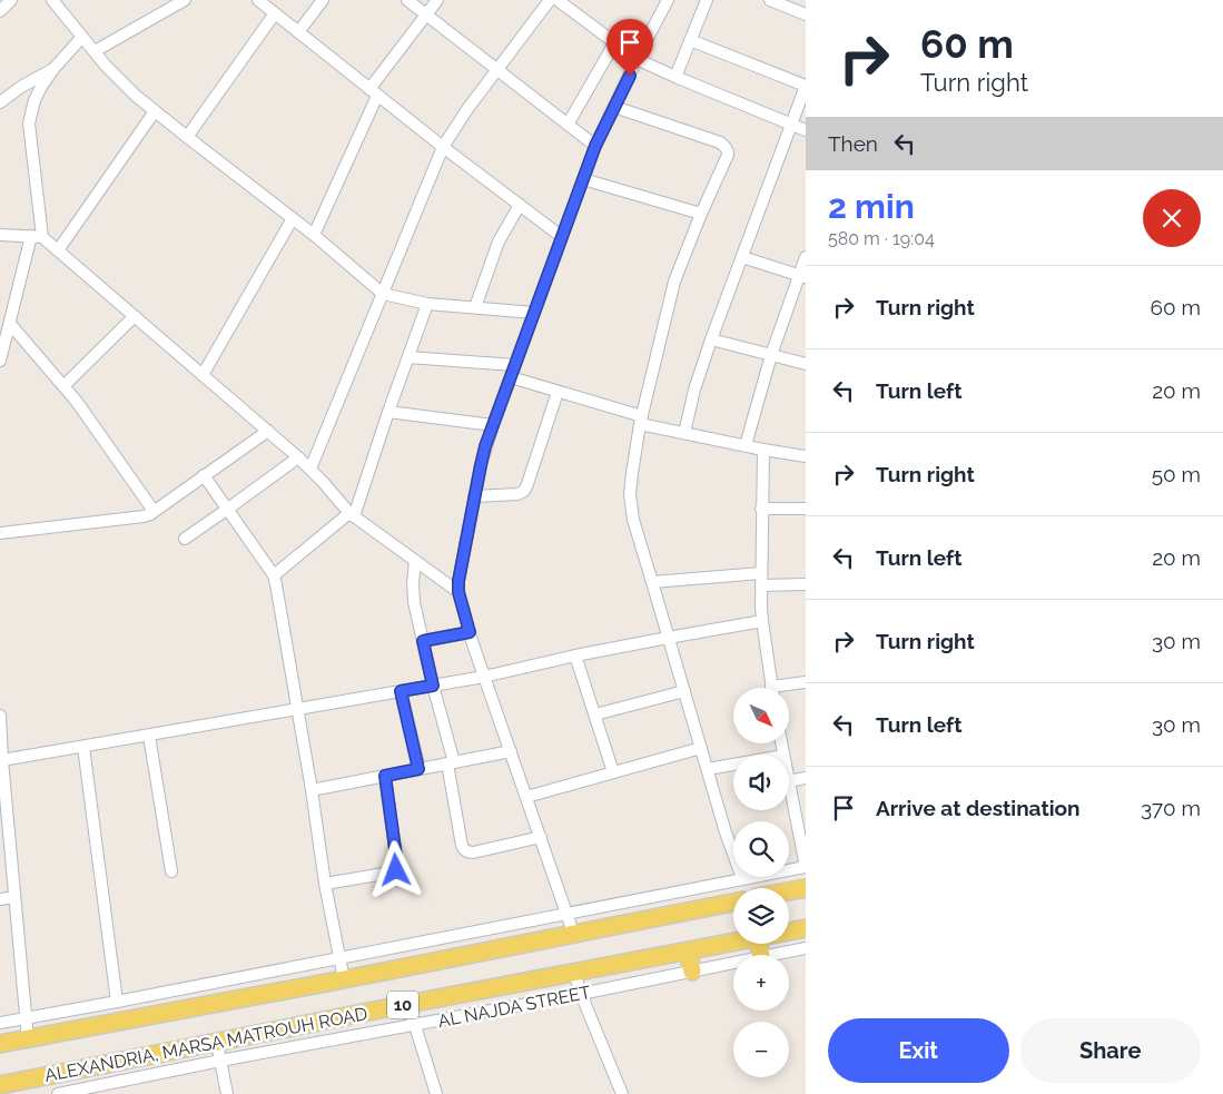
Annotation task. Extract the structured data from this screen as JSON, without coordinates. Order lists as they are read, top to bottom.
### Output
{
  "streets": {
    "main road": ["10", "ALEXANDRIA, MARSA MATROUH ROAD"],
    "street": ["AL NAJDA STREET"]
  },
  "north": "bottom right",
  "page": {
    "turn": ["60 m", "Turn right"],
    "then": "Then",
    "heading": ["2 min", "580 m · 19:04"],
    "list": [
      {
        "name": "Turn right",
        "value": "60 m"
      },
      {
        "name": "Turn left",
        "value": "20 m"
      },
      {
        "name": "Turn right",
        "value": "50 m"
      },
      {
        "name": "Turn left",
        "value": "20 m"
      },
      {
        "name": "Turn right",
        "value": "30 m"
      },
      {
        "name": "Turn left",
        "value": "30 m"
      },
      {
        "name": "Arrive at destination",
        "value": "370 m"
      }
    ],
    "map_buttons": ["+", "−"],
    "buttons": ["Exit", "Share"]
  }
}
